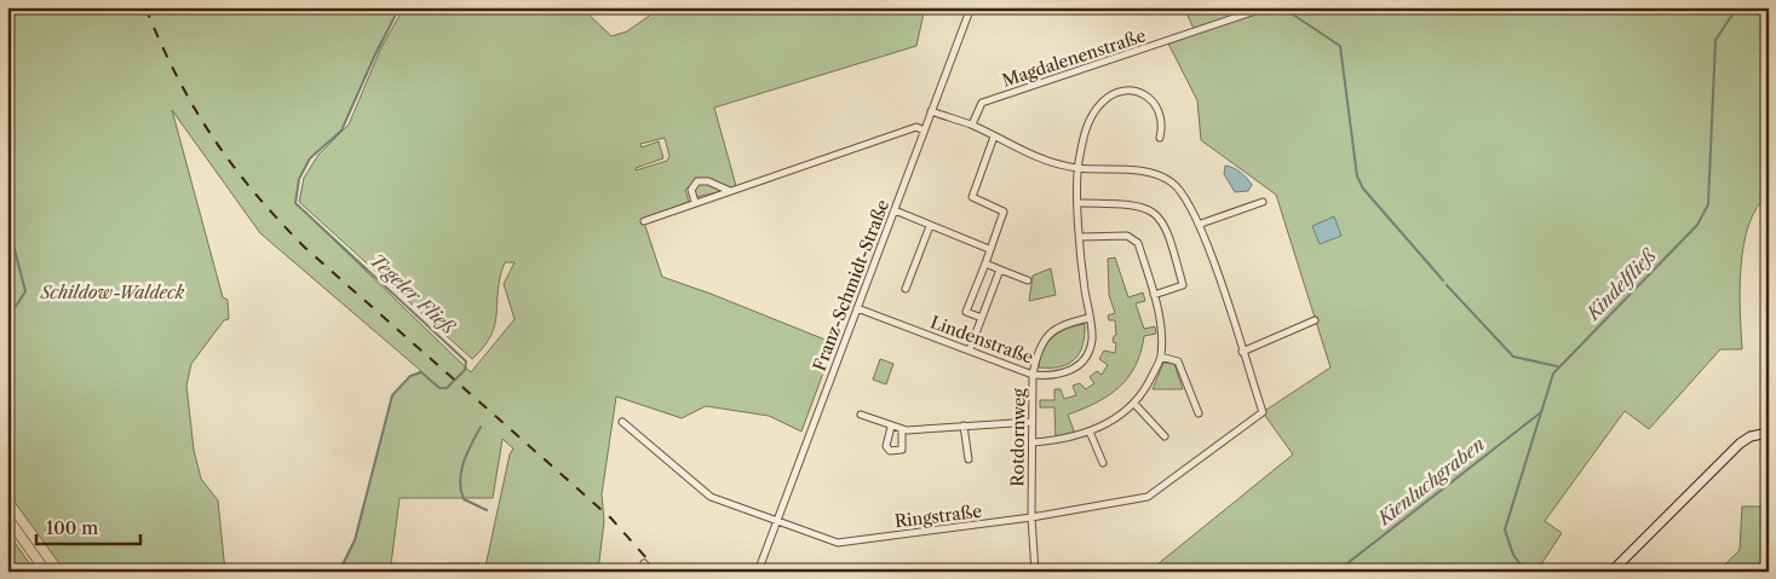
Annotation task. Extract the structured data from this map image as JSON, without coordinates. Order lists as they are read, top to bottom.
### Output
{
  "streets": {
    "street": [
      "Magdalenenstraße",
      "Franz-Schmidt-Straße",
      "Lindenstraße",
      "Rotdornweg",
      "Ringstraße"
    ]
  },
  "crossings": [
    ["Franz-Schmidt-Straße", "Lindenstraße"],
    ["Franz-Schmidt-Straße", "Ringstraße"],
    ["Lindenstraße", "Rotdornweg"],
    ["Rotdornweg", "Ringstraße"]
  ],
  "water": ["Kindelfließ", "Tegeler Fließ", "Kienluchgraben"],
  "parks": ["Schildow-Waldeck"],
  "scale_bar": "100 m"
}
